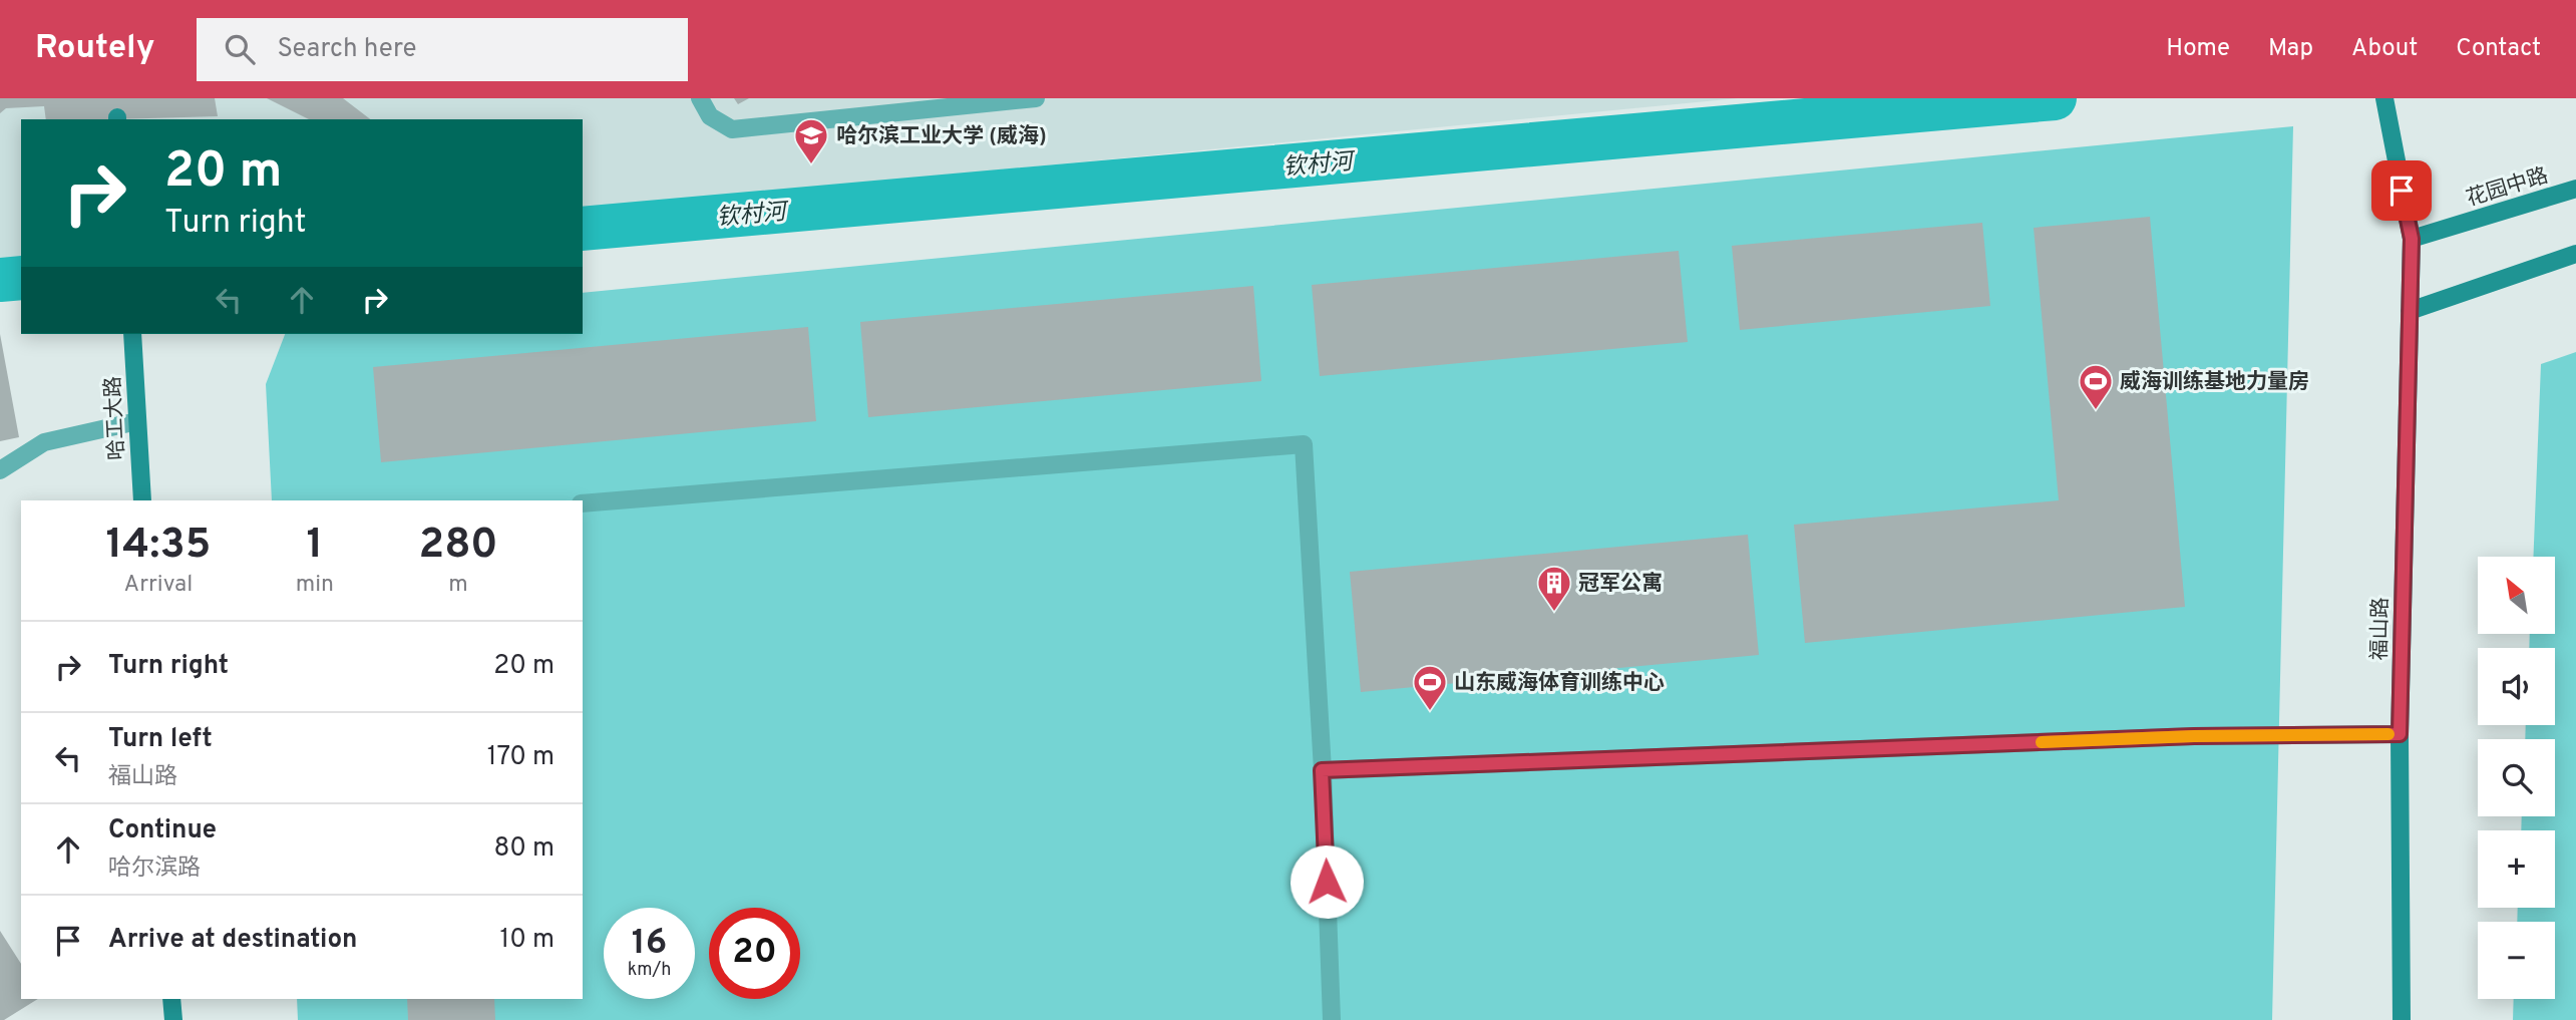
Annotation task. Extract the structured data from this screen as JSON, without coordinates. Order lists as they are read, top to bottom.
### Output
{
  "streets": {
    "main road": ["花园中路", "哈工大路", "福山路"]
  },
  "crossings": [
    ["花园中路", "福山路"]
  ],
  "water": ["钦村河"],
  "places": {
    "school or university": ["哈尔滨工业大学 (威海)"],
    "sports": ["威海训练基地力量房", "山东威海体育训练中心"],
    "building": ["冠军公寓"]
  },
  "north": "top left",
  "page": {
    "header": "Routely",
    "search": "Search here",
    "nav": [
      "Home",
      "Map",
      "About",
      "Contact"
    ],
    "turn": ["20 m", "Turn right"],
    "eta": [
      "14:35",
      "Arrival",
      "1",
      "min",
      "280",
      "m"
    ],
    "map_buttons": ["+", "−"],
    "list": [
      {
        "name": "Turn right",
        "value": "20 m"
      },
      {
        "name": "Turn left",
        "note": "福山路",
        "value": "170 m"
      },
      {
        "name": "Continue",
        "note": "哈尔滨路",
        "value": "80 m"
      },
      {
        "name": "Arrive at destination",
        "value": "10 m"
      }
    ],
    "speed": "16 km/h",
    "limit": "20"
  }
}
